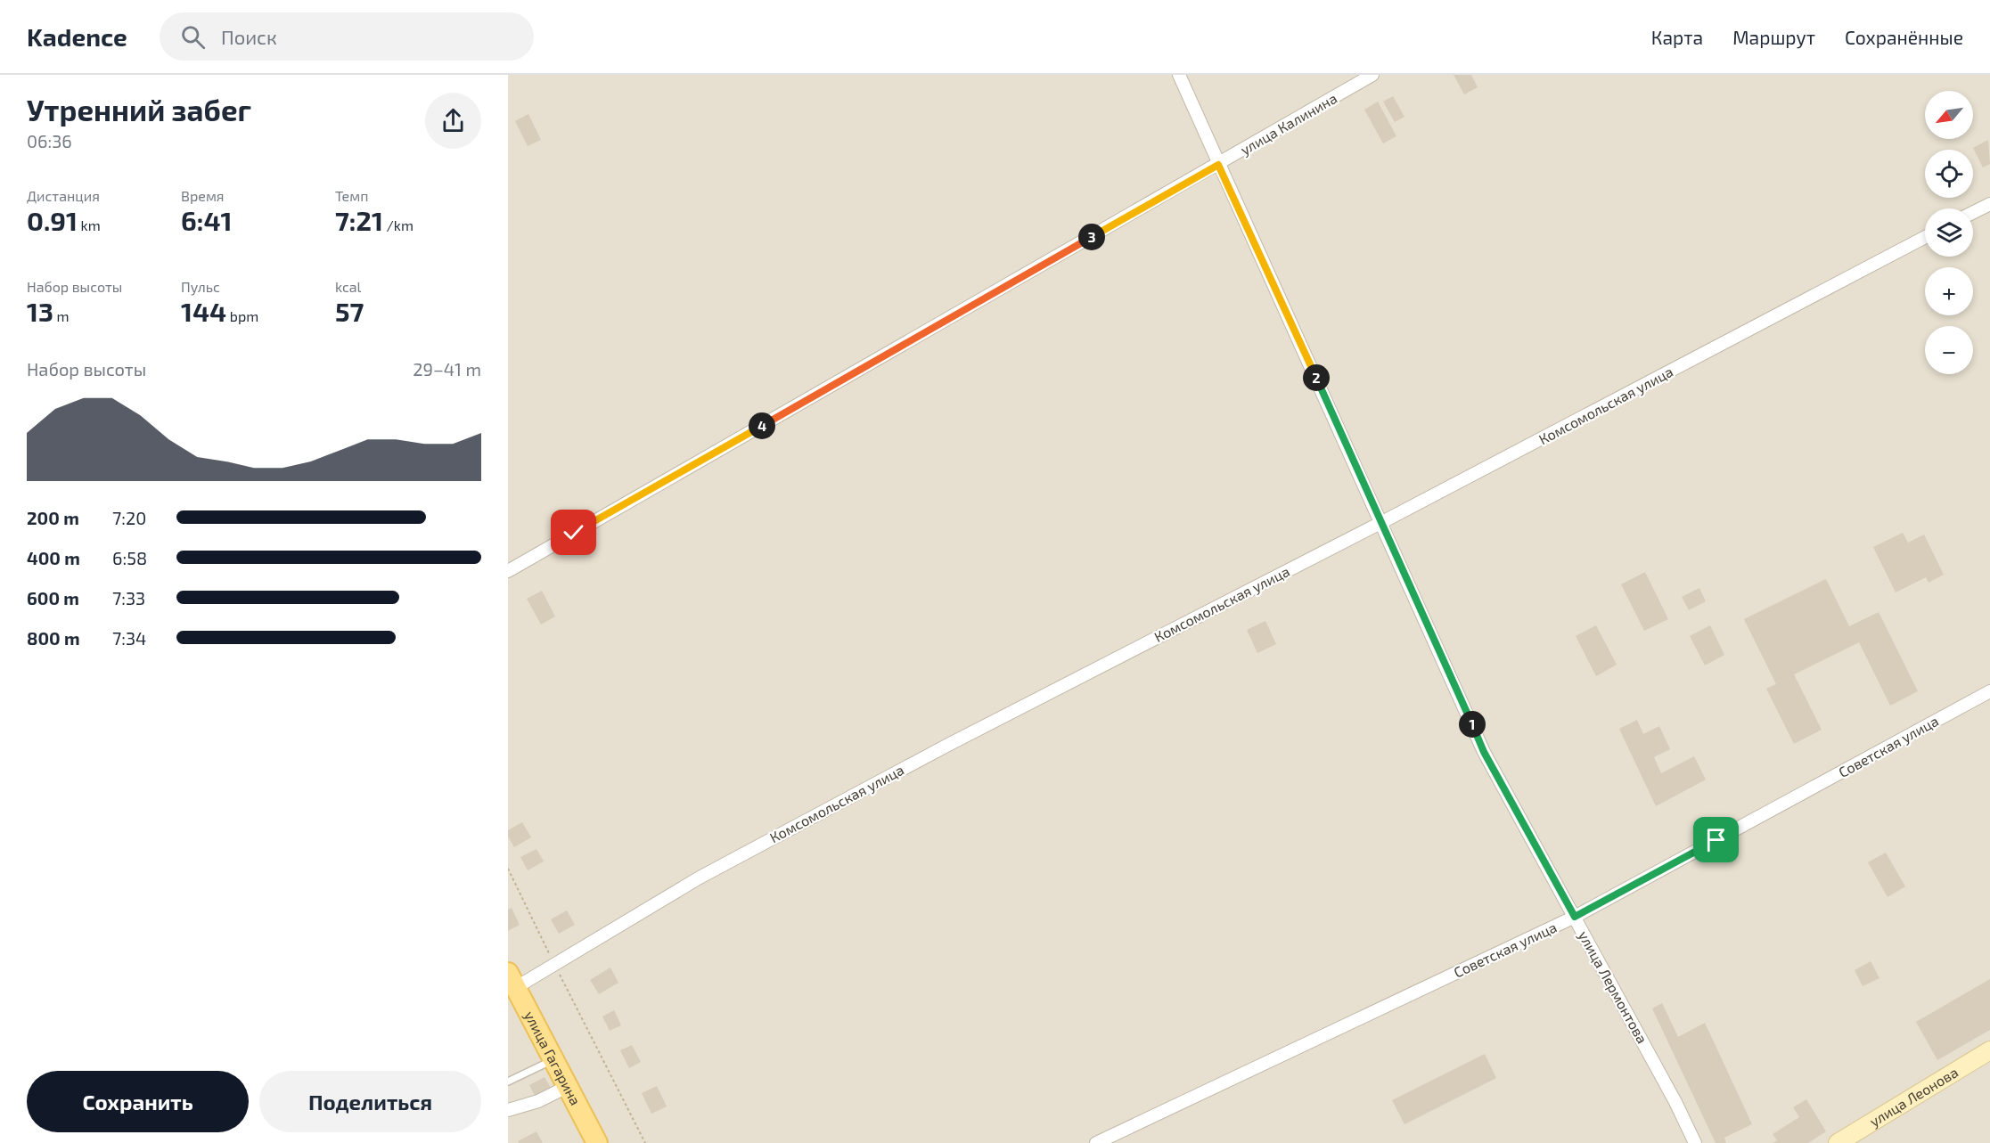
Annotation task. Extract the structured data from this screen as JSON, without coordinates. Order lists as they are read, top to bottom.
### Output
{
  "streets": {
    "main road": ["улица Гагарина", "улица Леонова"],
    "street": [
      "улица Калинина",
      "Комсомольская улица",
      "Советская улица",
      "улица Лермонтова"
    ]
  },
  "crossings": [
    ["улица Калинина", "улица Лермонтова"],
    ["Комсомольская улица", "улица Лермонтова"],
    ["Комсомольская улица", "улица Гагарина"],
    ["Советская улица", "улица Лермонтова"]
  ],
  "north": "bottom left",
  "page": {
    "header": "Kadence",
    "search": "Поиск",
    "nav": ["Карта", "Маршрут", "Сохранённые"],
    "heading": ["Утренний забег", "06:36"],
    "map_buttons": ["+", "−"],
    "stats": [
      ["Дистанция", "0.91 km"],
      ["Время", "6:41"],
      ["Темп", "7:21 /km"],
      ["Набор высоты", "13 m"],
      ["Пульс", "144 bpm"],
      ["kcal", "57"]
    ],
    "pins": [
      "3",
      "2",
      "4",
      "1"
    ],
    "chart": ["Набор высоты", "29–41 m"],
    "list": [
      {
        "name": "200 m",
        "note": "7:20"
      },
      {
        "name": "400 m",
        "note": "6:58"
      },
      {
        "name": "600 m",
        "note": "7:33"
      },
      {
        "name": "800 m",
        "note": "7:34"
      }
    ],
    "buttons": ["Сохранить", "Поделиться"]
  }
}
